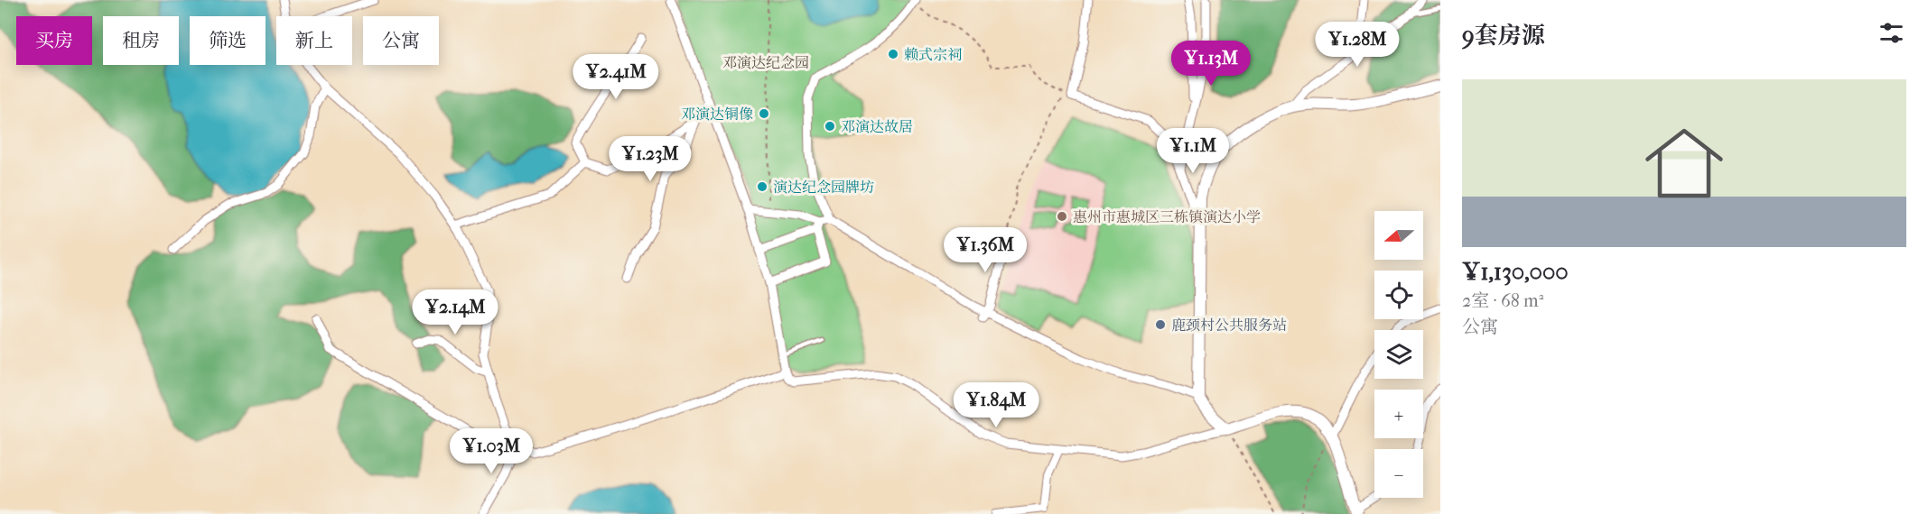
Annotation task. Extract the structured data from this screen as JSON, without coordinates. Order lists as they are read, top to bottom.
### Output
{
  "parks": ["邓演达纪念园"],
  "places": [
    "赖式宗祠",
    "邓演达铜像",
    "邓演达故居",
    "演达纪念园牌坊",
    "惠州市惠城区三栋镇演达小学",
    "鹿颈村公共服务站"
  ],
  "north": "left",
  "page": {
    "heading": "9套房源",
    "chip": [
      "买房",
      "租房",
      "筛选",
      "新上",
      "公寓"
    ],
    "price": [
      "¥1.28M",
      "¥1.13M",
      "¥2.41M",
      "¥1.1M",
      "¥1.23M",
      "¥1.36M",
      "¥2.14M",
      "¥1.84M",
      "¥1.03M"
    ],
    "list": [
      {
        "name": "¥1,130,000",
        "note": "2室 · 68 m² · 公寓"
      }
    ],
    "map_buttons": ["+", "−"]
  }
}
